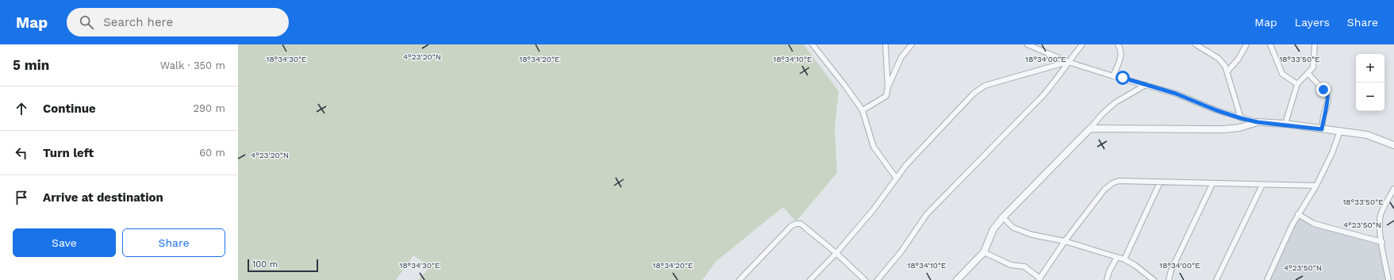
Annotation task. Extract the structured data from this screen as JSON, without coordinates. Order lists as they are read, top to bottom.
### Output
{
  "scale_bar": "100 m",
  "page": {
    "header": "Map",
    "search": "Search here",
    "nav": ["Map", "Layers", "Share"],
    "heading": ["5 min", "Walk · 350 m"],
    "map_buttons": ["+", "−"],
    "list": [
      ["Continue", "290 m"],
      ["Turn left", "60 m"],
      "Arrive at destination"
    ],
    "buttons": ["Save", "Share"],
    "scale": "100 m"
  },
  "coordinates": [
    "4°23'20\"N",
    "18°34'00\"E",
    "18°33'50\"E",
    "18°34'30\"E",
    "18°34'10\"E",
    "18°34'20\"E",
    "4°23'50\"N"
  ]
}
